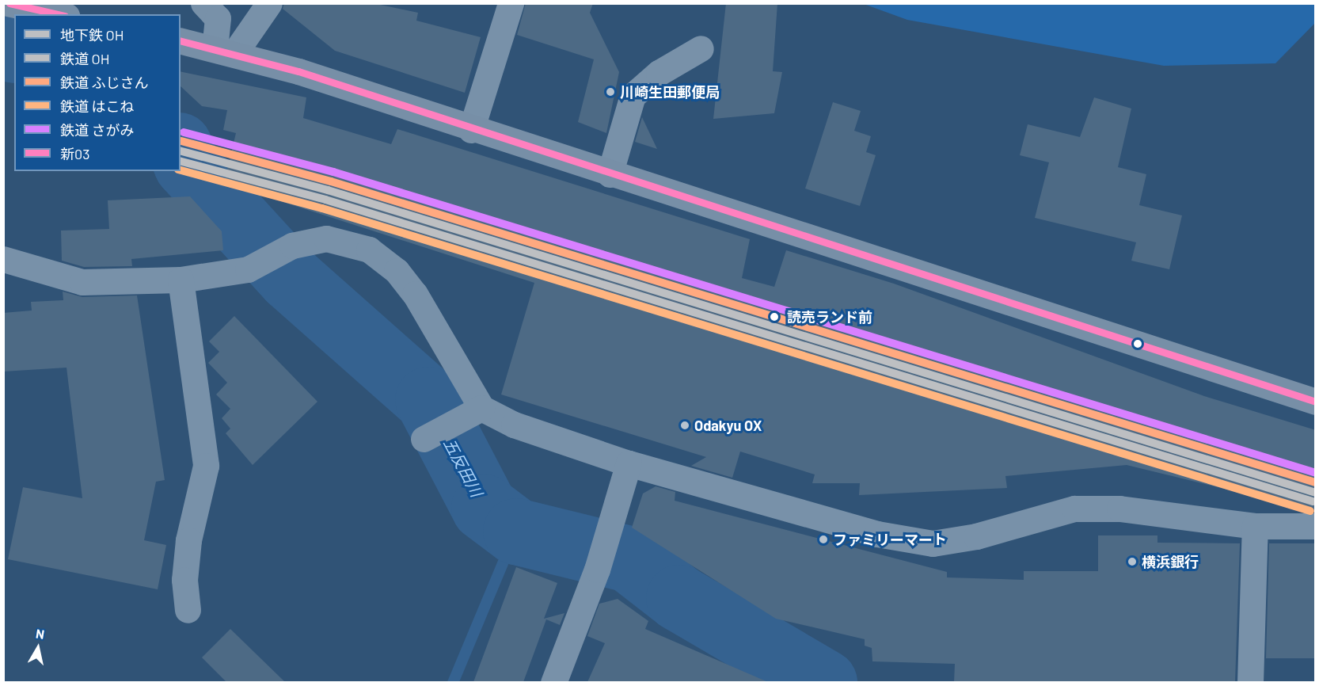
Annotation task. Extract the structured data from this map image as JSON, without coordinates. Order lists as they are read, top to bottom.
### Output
{
  "water": ["五反田川"],
  "places": [
    "川崎生田郵便局",
    "読売ランド前",
    "Odakyu OX",
    "ファミリーマート",
    "横浜銀行"
  ],
  "lines": [
    "transit line 新03",
    "rail line さがみ",
    "rail line ふじさん",
    "metro line OH",
    "rail line OH",
    "rail line はこね"
  ],
  "legend": [
    "地下鉄 OH",
    "鉄道 OH",
    "鉄道 ふじさん",
    "鉄道 はこね",
    "鉄道 さがみ",
    "新03"
  ],
  "north": "top"
}
